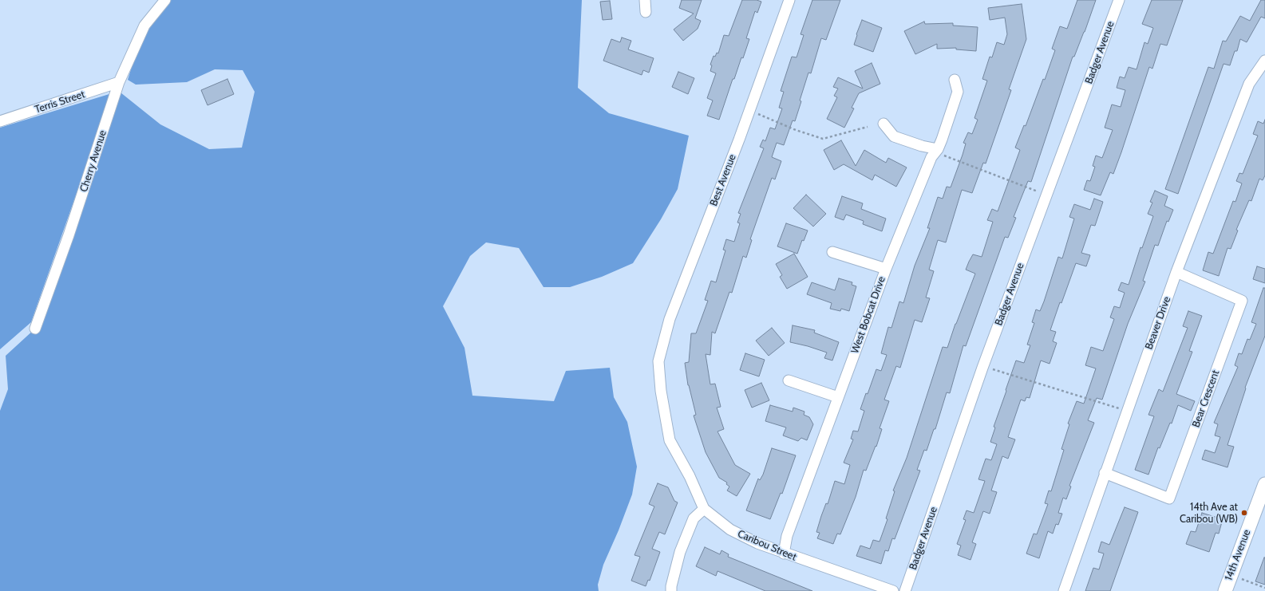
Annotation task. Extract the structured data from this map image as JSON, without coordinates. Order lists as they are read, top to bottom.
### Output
{
  "streets": {
    "street": [
      "Badger Avenue",
      "Terris Street",
      "Cherry Avenue",
      "Best Avenue",
      "West Bobcat Drive",
      "Beaver Drive",
      "Bear Crescent",
      "Caribou Street",
      "14th Avenue"
    ]
  },
  "crossings": [
    ["Terris Street", "Cherry Avenue"],
    ["Best Avenue", "Caribou Street"],
    ["West Bobcat Drive", "Caribou Street"],
    ["Beaver Drive", "Bear Crescent"]
  ],
  "places": ["14th Ave at Caribou (WB)"]
}
